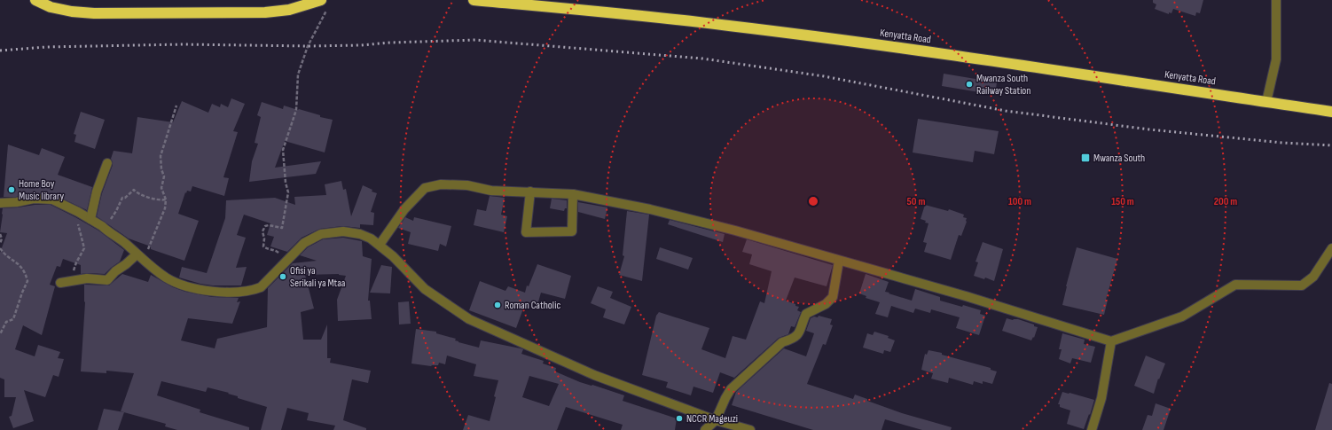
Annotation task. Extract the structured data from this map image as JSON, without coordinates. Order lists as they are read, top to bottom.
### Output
{
  "streets": {
    "highway": ["Kenyatta Road"]
  },
  "places": {
    "other": [
      "Mwanza South Railway Station",
      "Home Boy Music library",
      "Ofisi ya Serikali ya Mtaa",
      "Roman Catholic",
      "NCCR Mageuzi"
    ],
    "transit": ["Mwanza South"]
  },
  "rings": [
    "50 m",
    "100 m",
    "150 m",
    "200 m"
  ]
}
